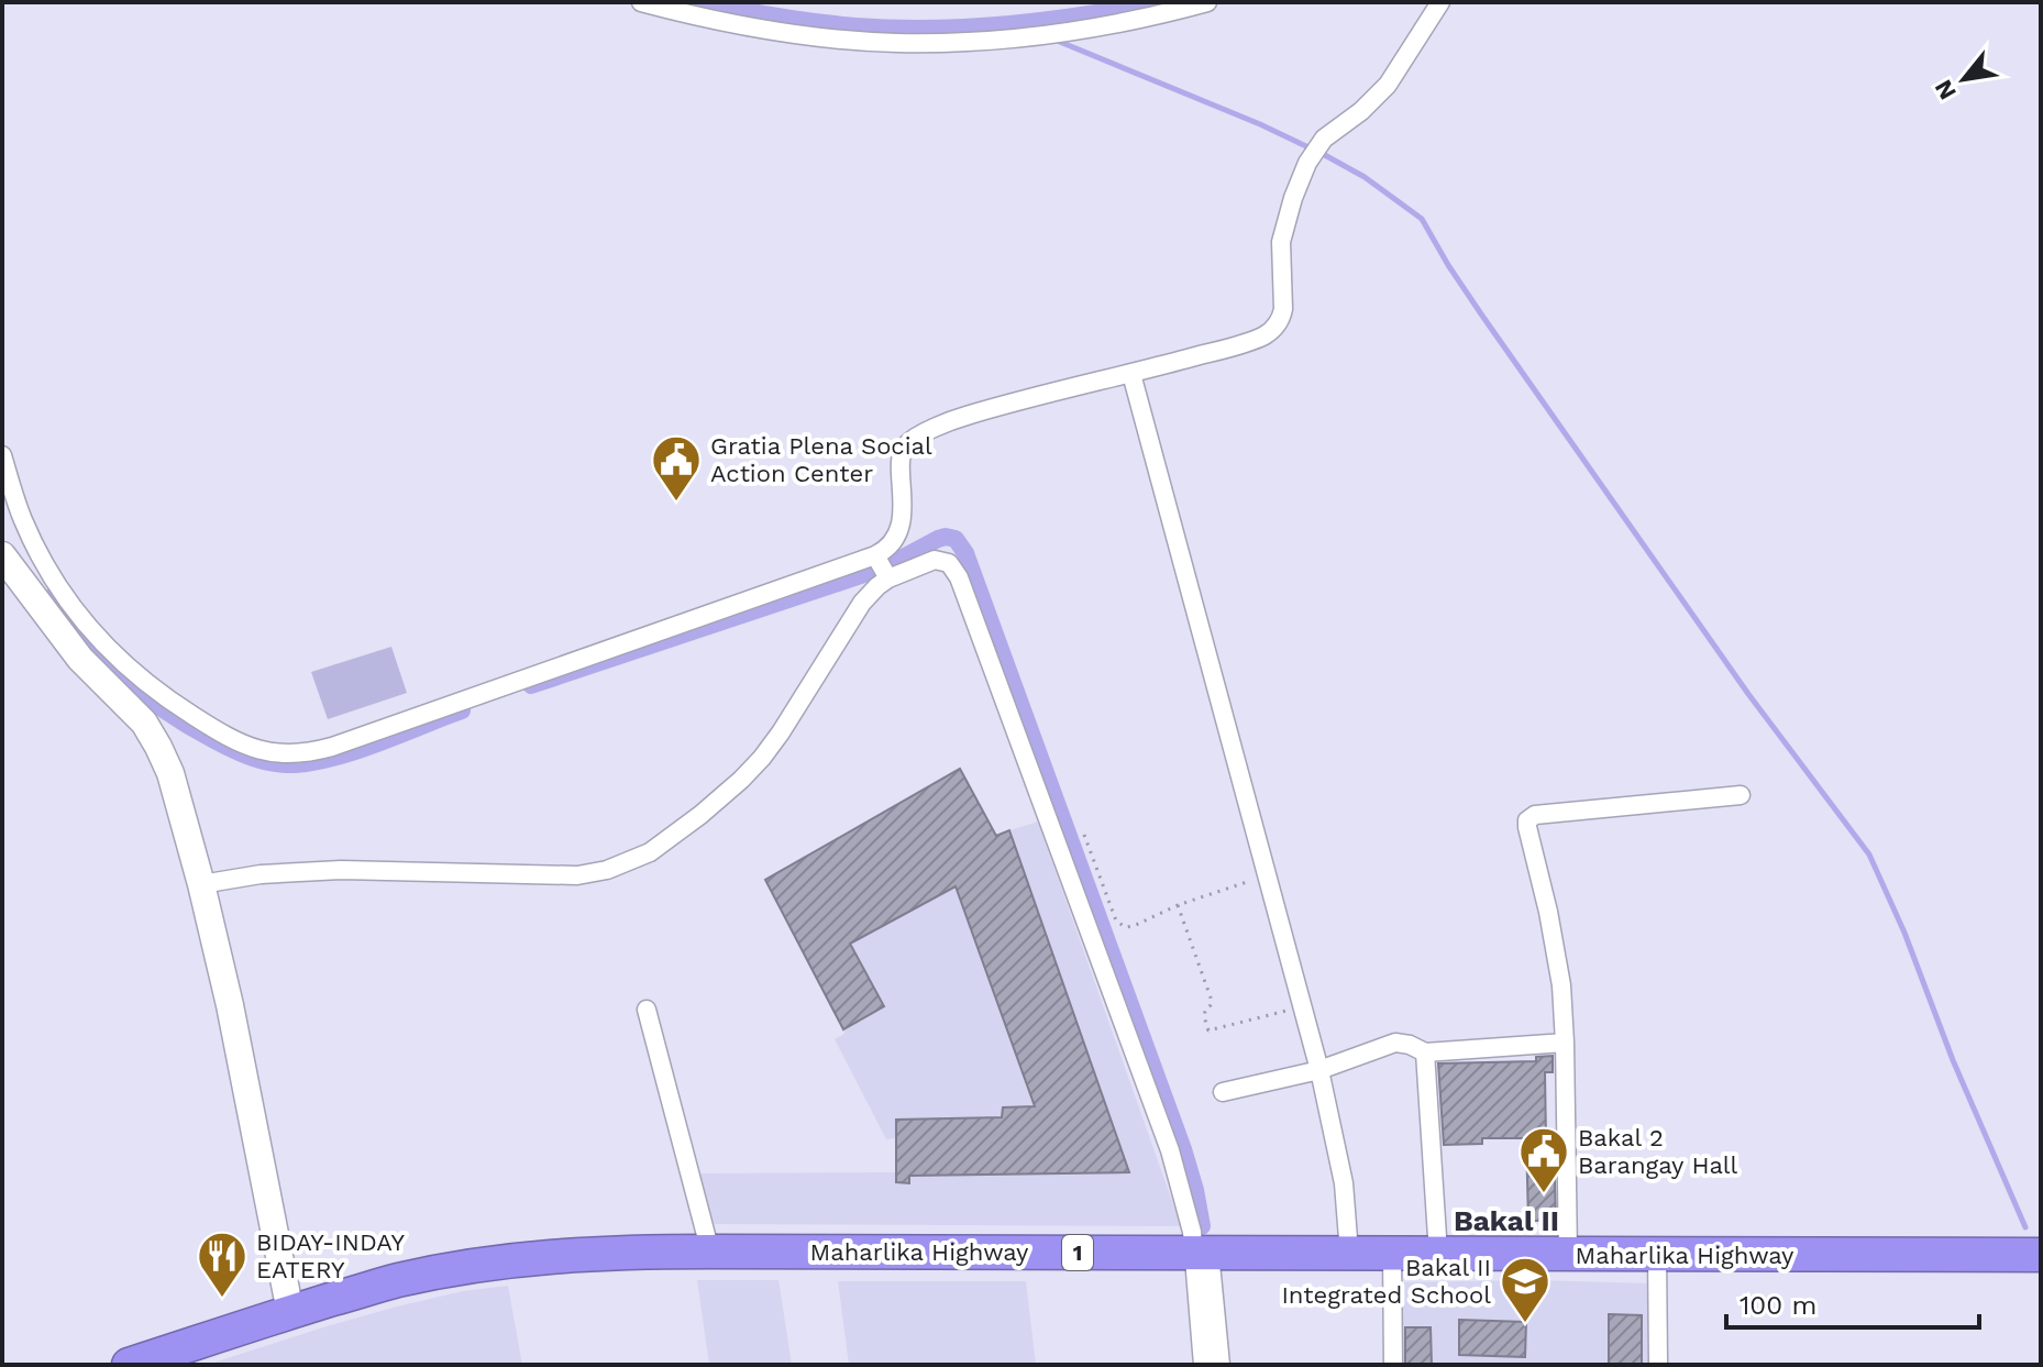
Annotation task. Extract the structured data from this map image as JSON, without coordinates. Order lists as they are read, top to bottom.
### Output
{
  "streets": {
    "highway": ["Maharlika Highway", "1"]
  },
  "districts": ["Bakal II"],
  "places": {
    "public building": ["Gratia Plena Social Action Center", "Bakal 2 Barangay Hall"],
    "restaurant": ["BIDAY-INDAY EATERY"],
    "school or university": ["Bakal II Integrated School"]
  },
  "scale_bar": "100 m",
  "north": "bottom left"
}
